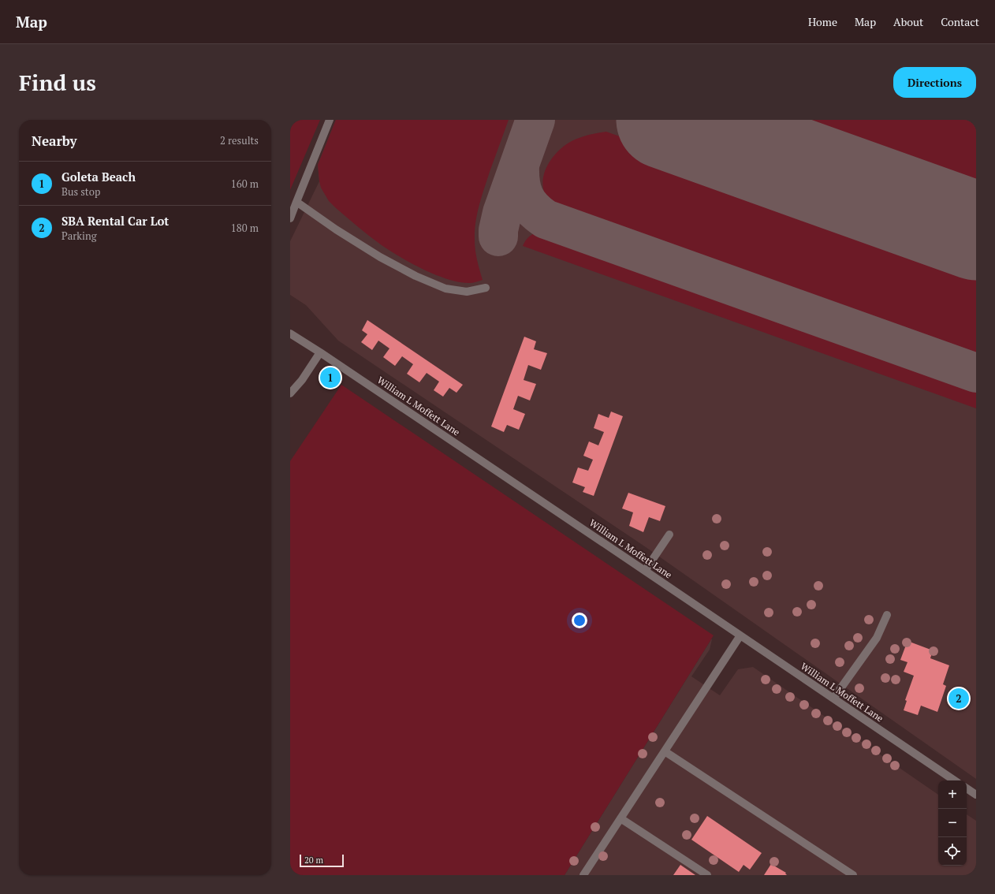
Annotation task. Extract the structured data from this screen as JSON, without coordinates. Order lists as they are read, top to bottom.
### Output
{
  "streets": {
    "street": ["William L Moffett Lane"]
  },
  "scale_bar": "20 m",
  "page": {
    "header": "Map",
    "nav": [
      "Home",
      "Map",
      "About",
      "Contact"
    ],
    "buttons": "Directions",
    "title": "Find us",
    "heading": ["Nearby", "2 results"],
    "list": [
      {
        "mark": "1",
        "name": "Goleta Beach",
        "note": "Bus stop",
        "value": "160 m"
      },
      {
        "mark": "2",
        "name": "SBA Rental Car Lot",
        "note": "Parking",
        "value": "180 m"
      }
    ],
    "pins": ["1", "2"],
    "map_buttons": ["+", "−"],
    "scale": "20 m"
  }
}
